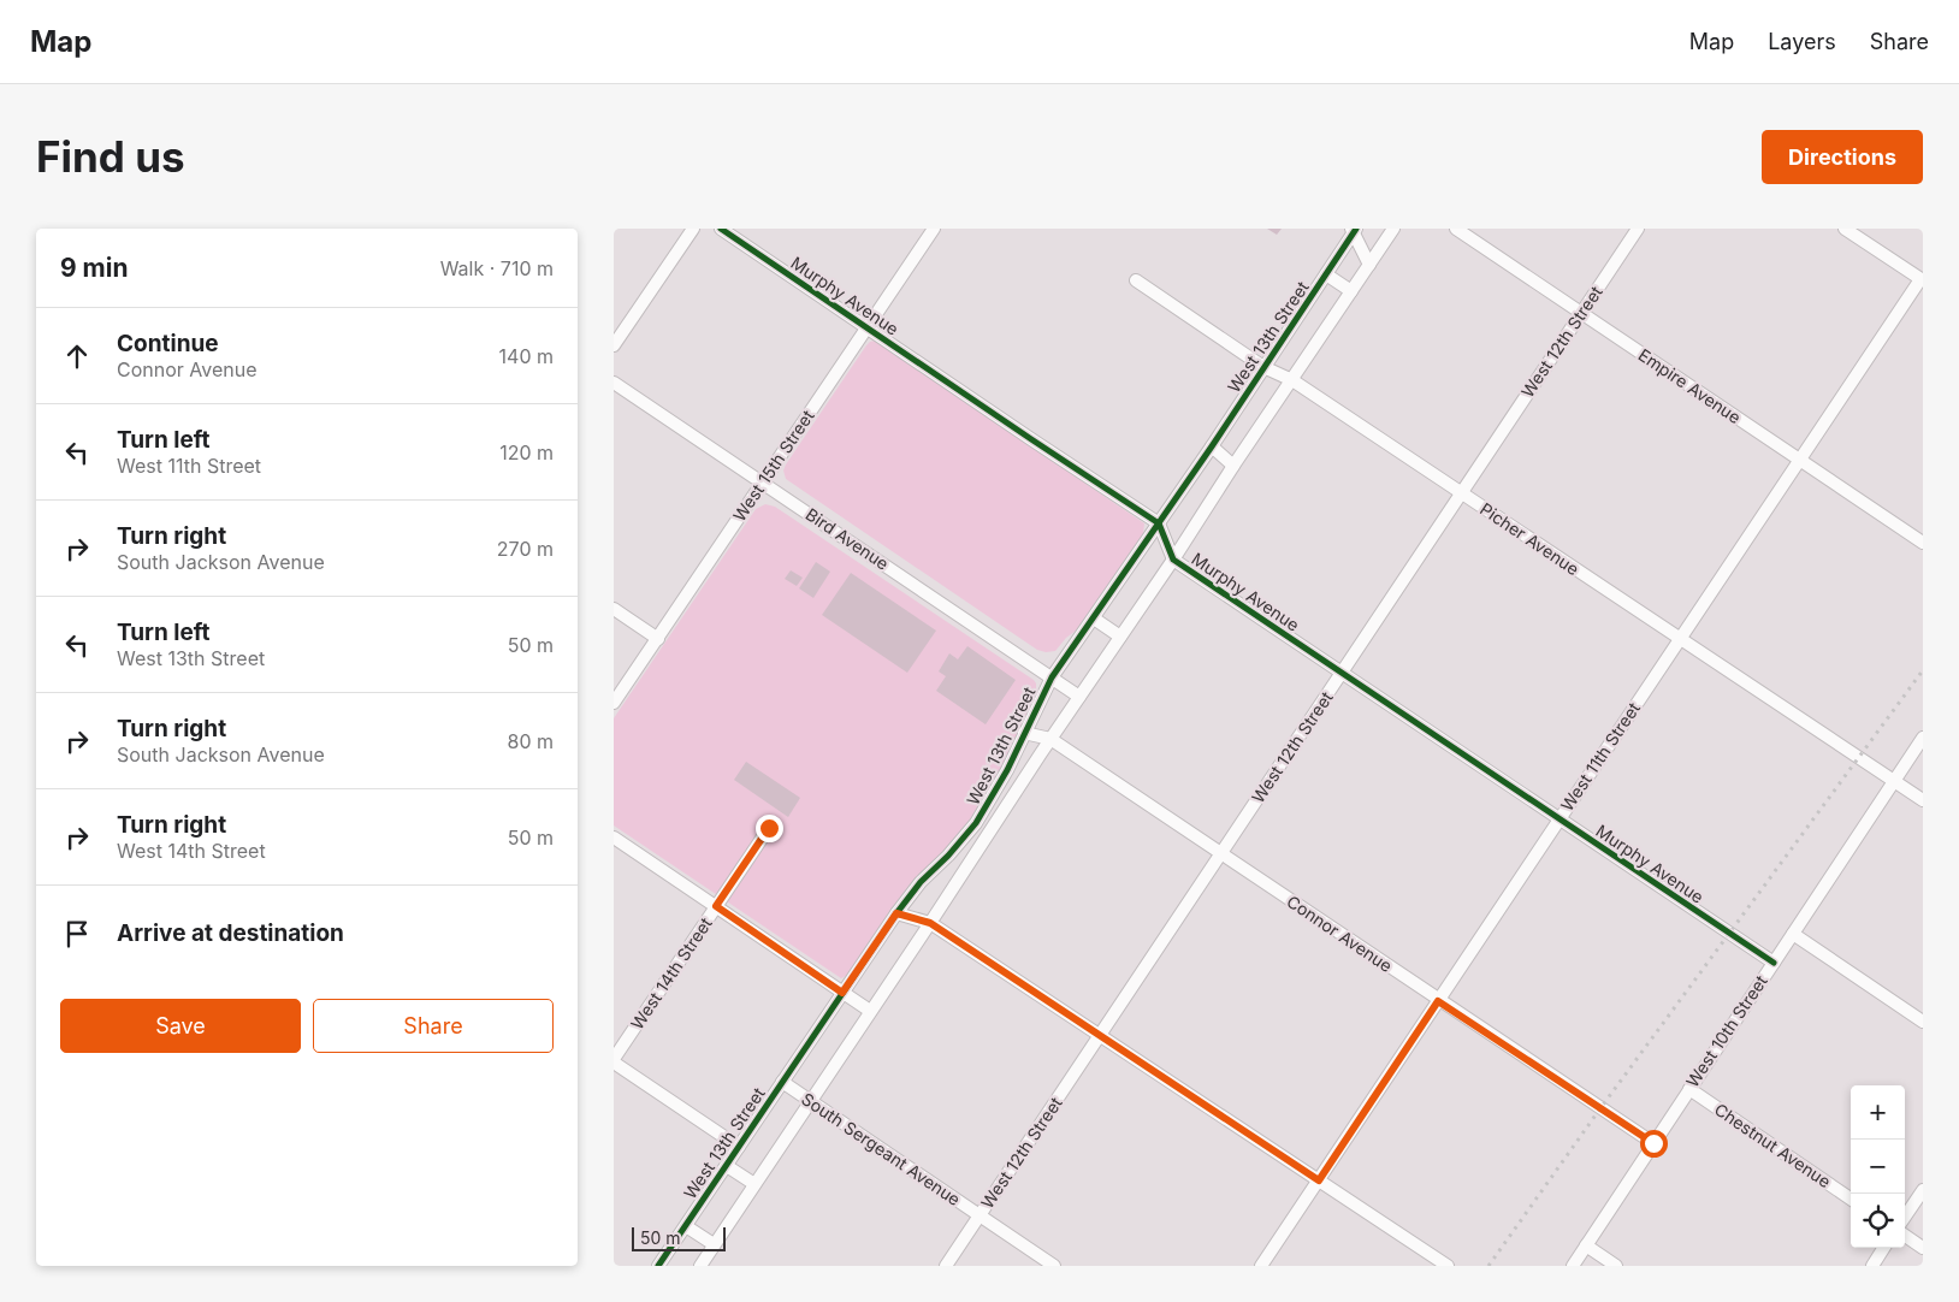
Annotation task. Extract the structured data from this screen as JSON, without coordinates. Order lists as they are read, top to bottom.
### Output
{
  "streets": {
    "street": [
      "Murphy Avenue",
      "West 13th Street",
      "West 12th Street",
      "Empire Avenue",
      "West 15th Street",
      "Bird Avenue",
      "Picher Avenue",
      "West 11th Street",
      "Connor Avenue",
      "West 14th Street",
      "West 10th Street",
      "Chestnut Avenue",
      "South Sergeant Avenue"
    ]
  },
  "crossings": [
    ["Murphy Avenue", "West 13th Street"],
    ["Murphy Avenue", "West 12th Street"],
    ["Murphy Avenue", "West 15th Street"],
    ["Murphy Avenue", "West 11th Street"],
    ["Murphy Avenue", "West 10th Street"],
    ["West 13th Street", "Bird Avenue"],
    ["West 13th Street", "Picher Avenue"],
    ["West 13th Street", "Connor Avenue"],
    ["West 13th Street", "South Sergeant Avenue"],
    ["West 12th Street", "Empire Avenue"],
    ["West 12th Street", "Picher Avenue"],
    ["West 12th Street", "Connor Avenue"],
    ["West 12th Street", "South Sergeant Avenue"],
    ["Empire Avenue", "West 11th Street"],
    ["West 15th Street", "Bird Avenue"],
    ["Picher Avenue", "West 11th Street"],
    ["Picher Avenue", "West 10th Street"],
    ["West 11th Street", "Connor Avenue"],
    ["Connor Avenue", "West 10th Street"],
    ["West 10th Street", "Chestnut Avenue"]
  ],
  "scale_bar": "50 m",
  "page": {
    "header": "Map",
    "nav": ["Map", "Layers", "Share"],
    "buttons": [
      "Directions",
      ["Save", "Share"]
    ],
    "title": "Find us",
    "heading": ["9 min", "Walk · 710 m"],
    "list": [
      ["Continue", "Connor Avenue", "140 m"],
      ["Turn left", "West 11th Street", "120 m"],
      ["Turn right", "South Jackson Avenue", "270 m"],
      ["Turn left", "West 13th Street", "50 m"],
      ["Turn right", "South Jackson Avenue", "80 m"],
      ["Turn right", "West 14th Street", "50 m"],
      "Arrive at destination"
    ],
    "map_buttons": ["+", "−"],
    "scale": "50 m"
  }
}
